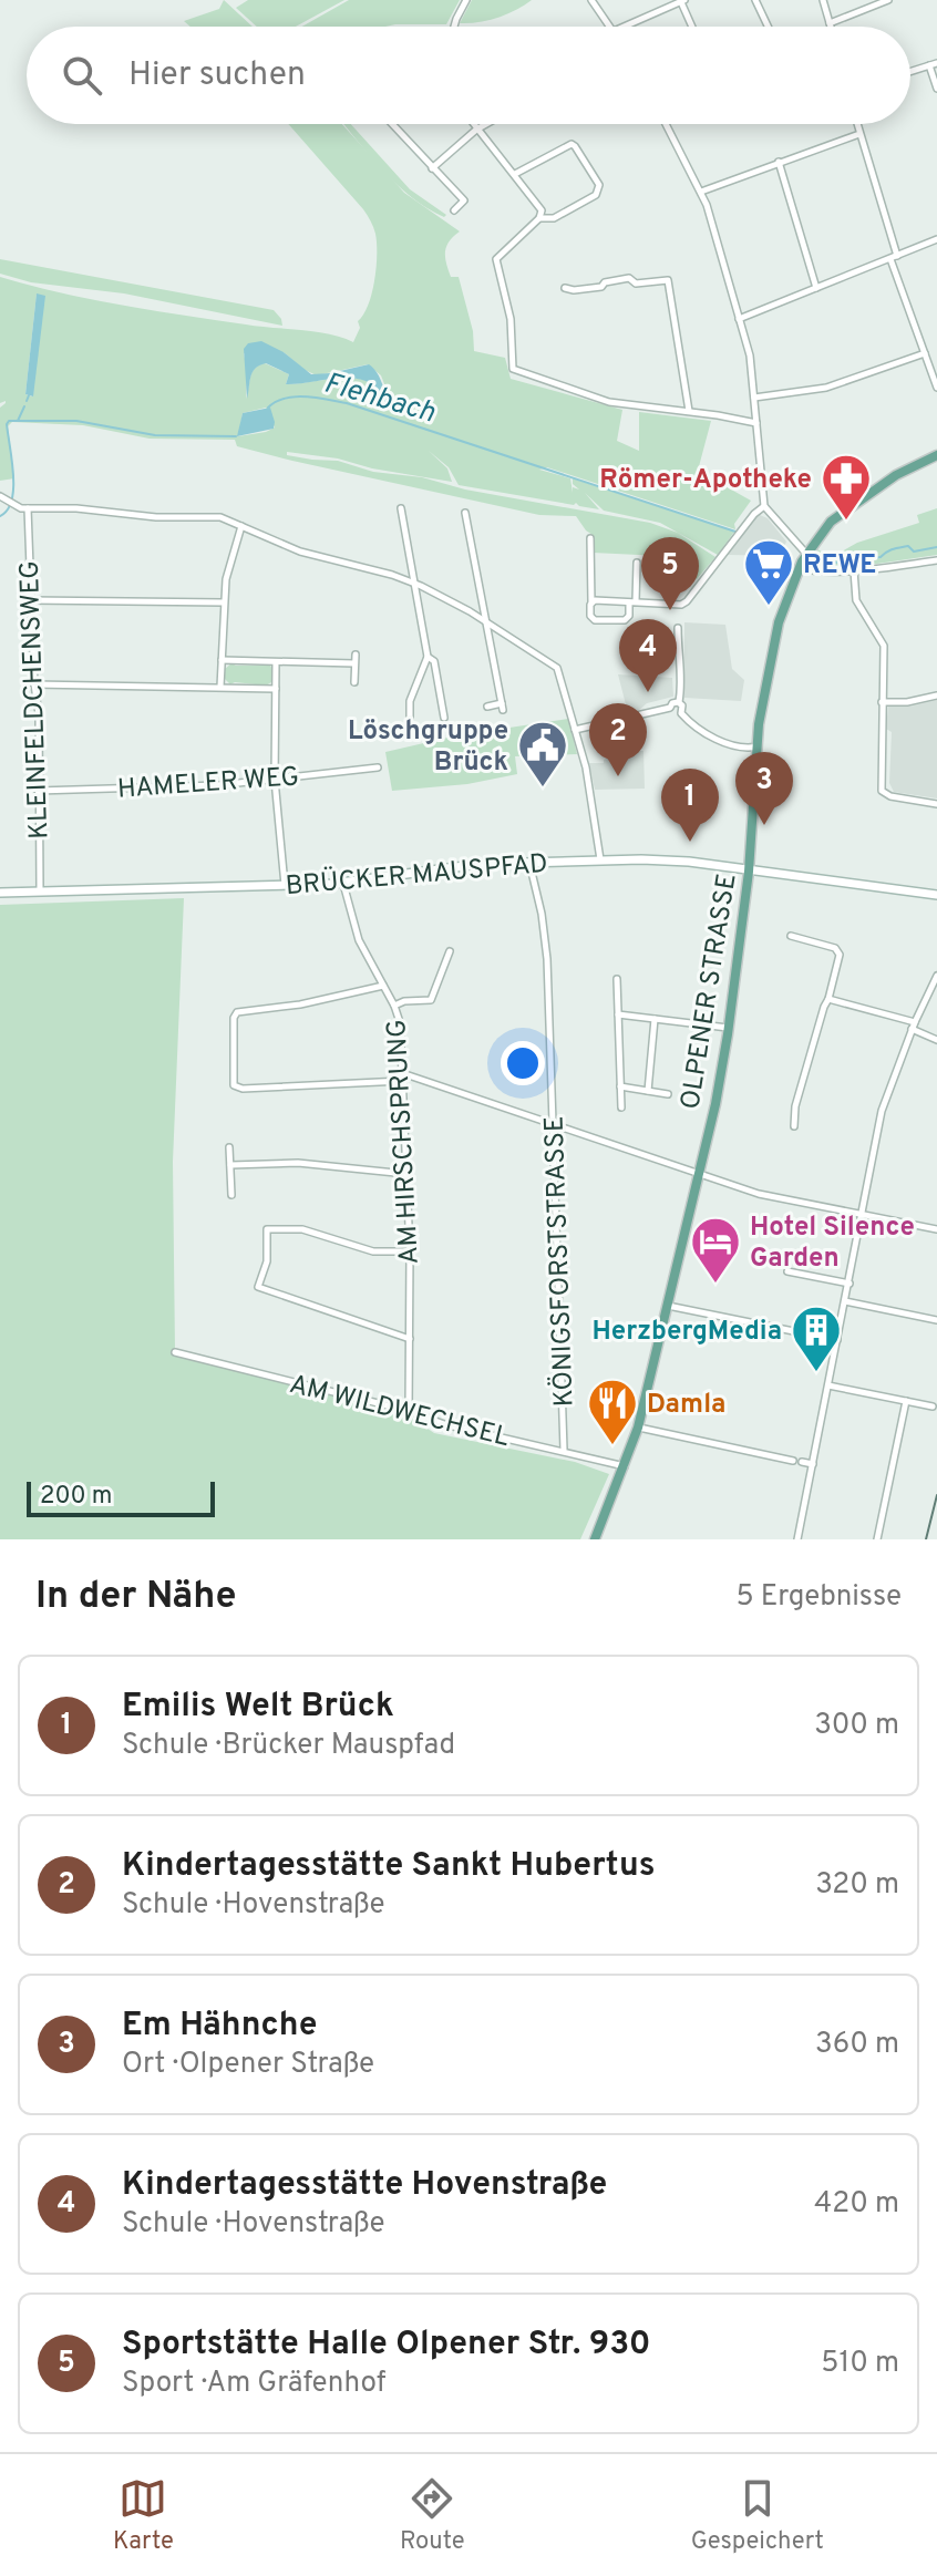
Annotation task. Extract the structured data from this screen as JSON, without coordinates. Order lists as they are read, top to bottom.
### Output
{
  "streets": {
    "main road": ["BRÜCKER MAUSPFAD", "OLPENER STRASSE"],
    "street": [
      "KLEINFELDCHENSWEG",
      "HAMELER WEG",
      "AM HIRSCHSPRUNG",
      "KÖNIGSFORSTSTRASSE",
      "AM WILDWECHSEL"
    ]
  },
  "crossings": [
    ["KLEINFELDCHENSWEG", "HAMELER WEG"],
    ["KLEINFELDCHENSWEG", "BRÜCKER MAUSPFAD"],
    ["BRÜCKER MAUSPFAD", "OLPENER STRASSE"],
    ["BRÜCKER MAUSPFAD", "AM HIRSCHSPRUNG"],
    ["BRÜCKER MAUSPFAD", "KÖNIGSFORSTSTRASSE"],
    ["OLPENER STRASSE", "AM WILDWECHSEL"],
    ["AM HIRSCHSPRUNG", "AM WILDWECHSEL"],
    ["KÖNIGSFORSTSTRASSE", "AM WILDWECHSEL"]
  ],
  "water": ["Flehbach"],
  "places": {
    "pharmacy": ["Römer-Apotheke"],
    "supermarket": ["REWE"],
    "public building": ["Löschgruppe Brück"],
    "hotel": ["Hotel Silence Garden"],
    "building": ["HerzbergMedia"],
    "restaurant": ["Damla"]
  },
  "scale_bar": "200 m",
  "page": {
    "search": "Hier suchen",
    "pins": [
      "5",
      "4",
      "2",
      "3",
      "1"
    ],
    "scale": "200 m",
    "heading": ["In der Nähe", "5 Ergebnisse"],
    "list": [
      {
        "mark": "1",
        "name": "Emilis Welt Brück",
        "note": "Schule · Brücker Mauspfad",
        "value": "300 m"
      },
      {
        "mark": "2",
        "name": "Kindertagesstätte Sankt Hubertus",
        "note": "Schule · Hovenstraße",
        "value": "320 m"
      },
      {
        "mark": "3",
        "name": "Em Hähnche",
        "note": "Ort · Olpener Straße",
        "value": "360 m"
      },
      {
        "mark": "4",
        "name": "Kindertagesstätte Hovenstraße",
        "note": "Schule · Hovenstraße",
        "value": "420 m"
      },
      {
        "mark": "5",
        "name": "Sportstätte Halle Olpener Str. 930",
        "note": "Sport · Am Gräfenhof",
        "value": "510 m"
      }
    ],
    "nav": ["Karte", "Route", "Gespeichert"]
  }
}
